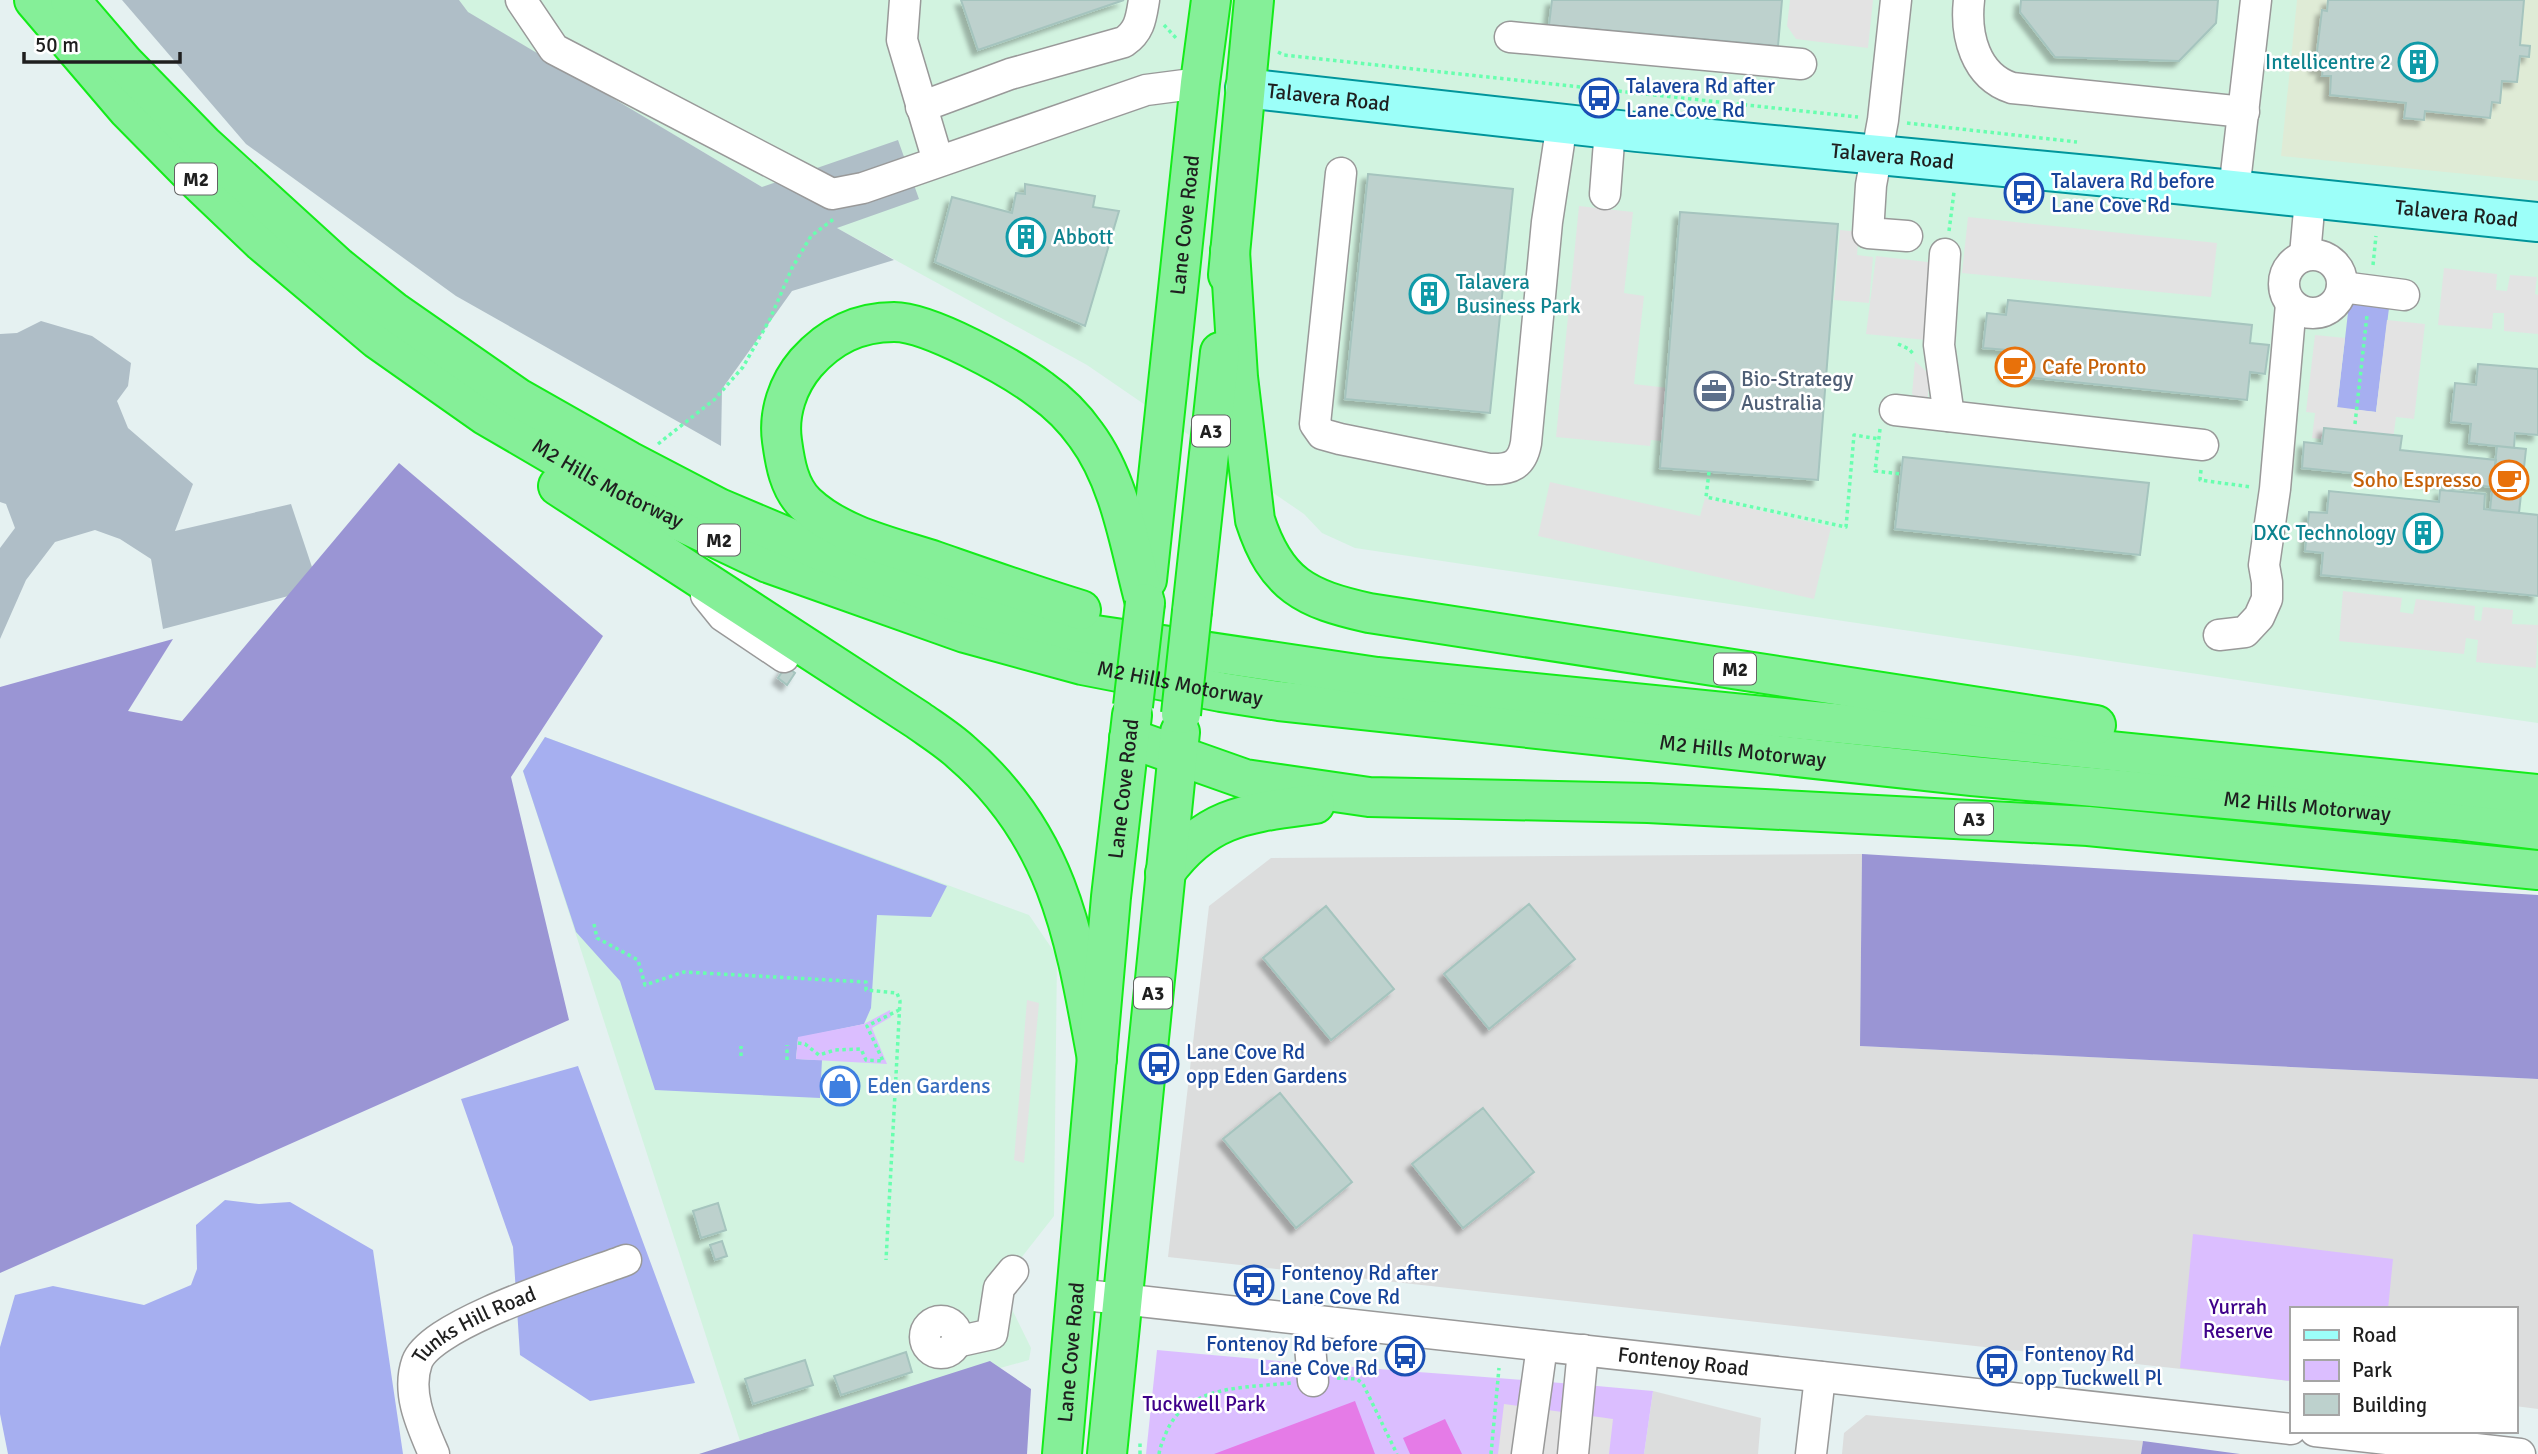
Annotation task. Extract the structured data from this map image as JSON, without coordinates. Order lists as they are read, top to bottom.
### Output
{
  "streets": {
    "highway": [
      "M2",
      "Lane Cove Road",
      "A3",
      "M2 Hills Motorway"
    ],
    "main road": ["Talavera Road"],
    "street": ["Tunks Hill Road", "Fontenoy Road"]
  },
  "crossings": [
    ["Talavera Road", "A3"],
    ["M2", "Lane Cove Road"],
    ["M2", "A3"],
    ["M2", "M2 Hills Motorway"],
    ["Lane Cove Road", "A3"],
    ["Lane Cove Road", "Fontenoy Road"],
    ["A3", "Fontenoy Road"]
  ],
  "parks": ["Yurrah Reserve", "Tuckwell Park"],
  "places": {
    "building": [
      "Intellicentre 2",
      "Abbott",
      "Talavera Business Park",
      "DXC Technology"
    ],
    "bus stop": [
      "Talavera Rd after Lane Cove Rd",
      "Talavera Rd before Lane Cove Rd",
      "Lane Cove Rd opp Eden Gardens",
      "Fontenoy Rd after Lane Cove Rd",
      "Fontenoy Rd before Lane Cove Rd",
      "Fontenoy Rd opp Tuckwell Pl"
    ],
    "cafe": ["Cafe Pronto", "Soho Espresso"],
    "office": ["Bio-Strategy Australia"],
    "shop": ["Eden Gardens"]
  },
  "legend": ["Road", "Park", "Building"],
  "scale_bar": "50 m"
}
